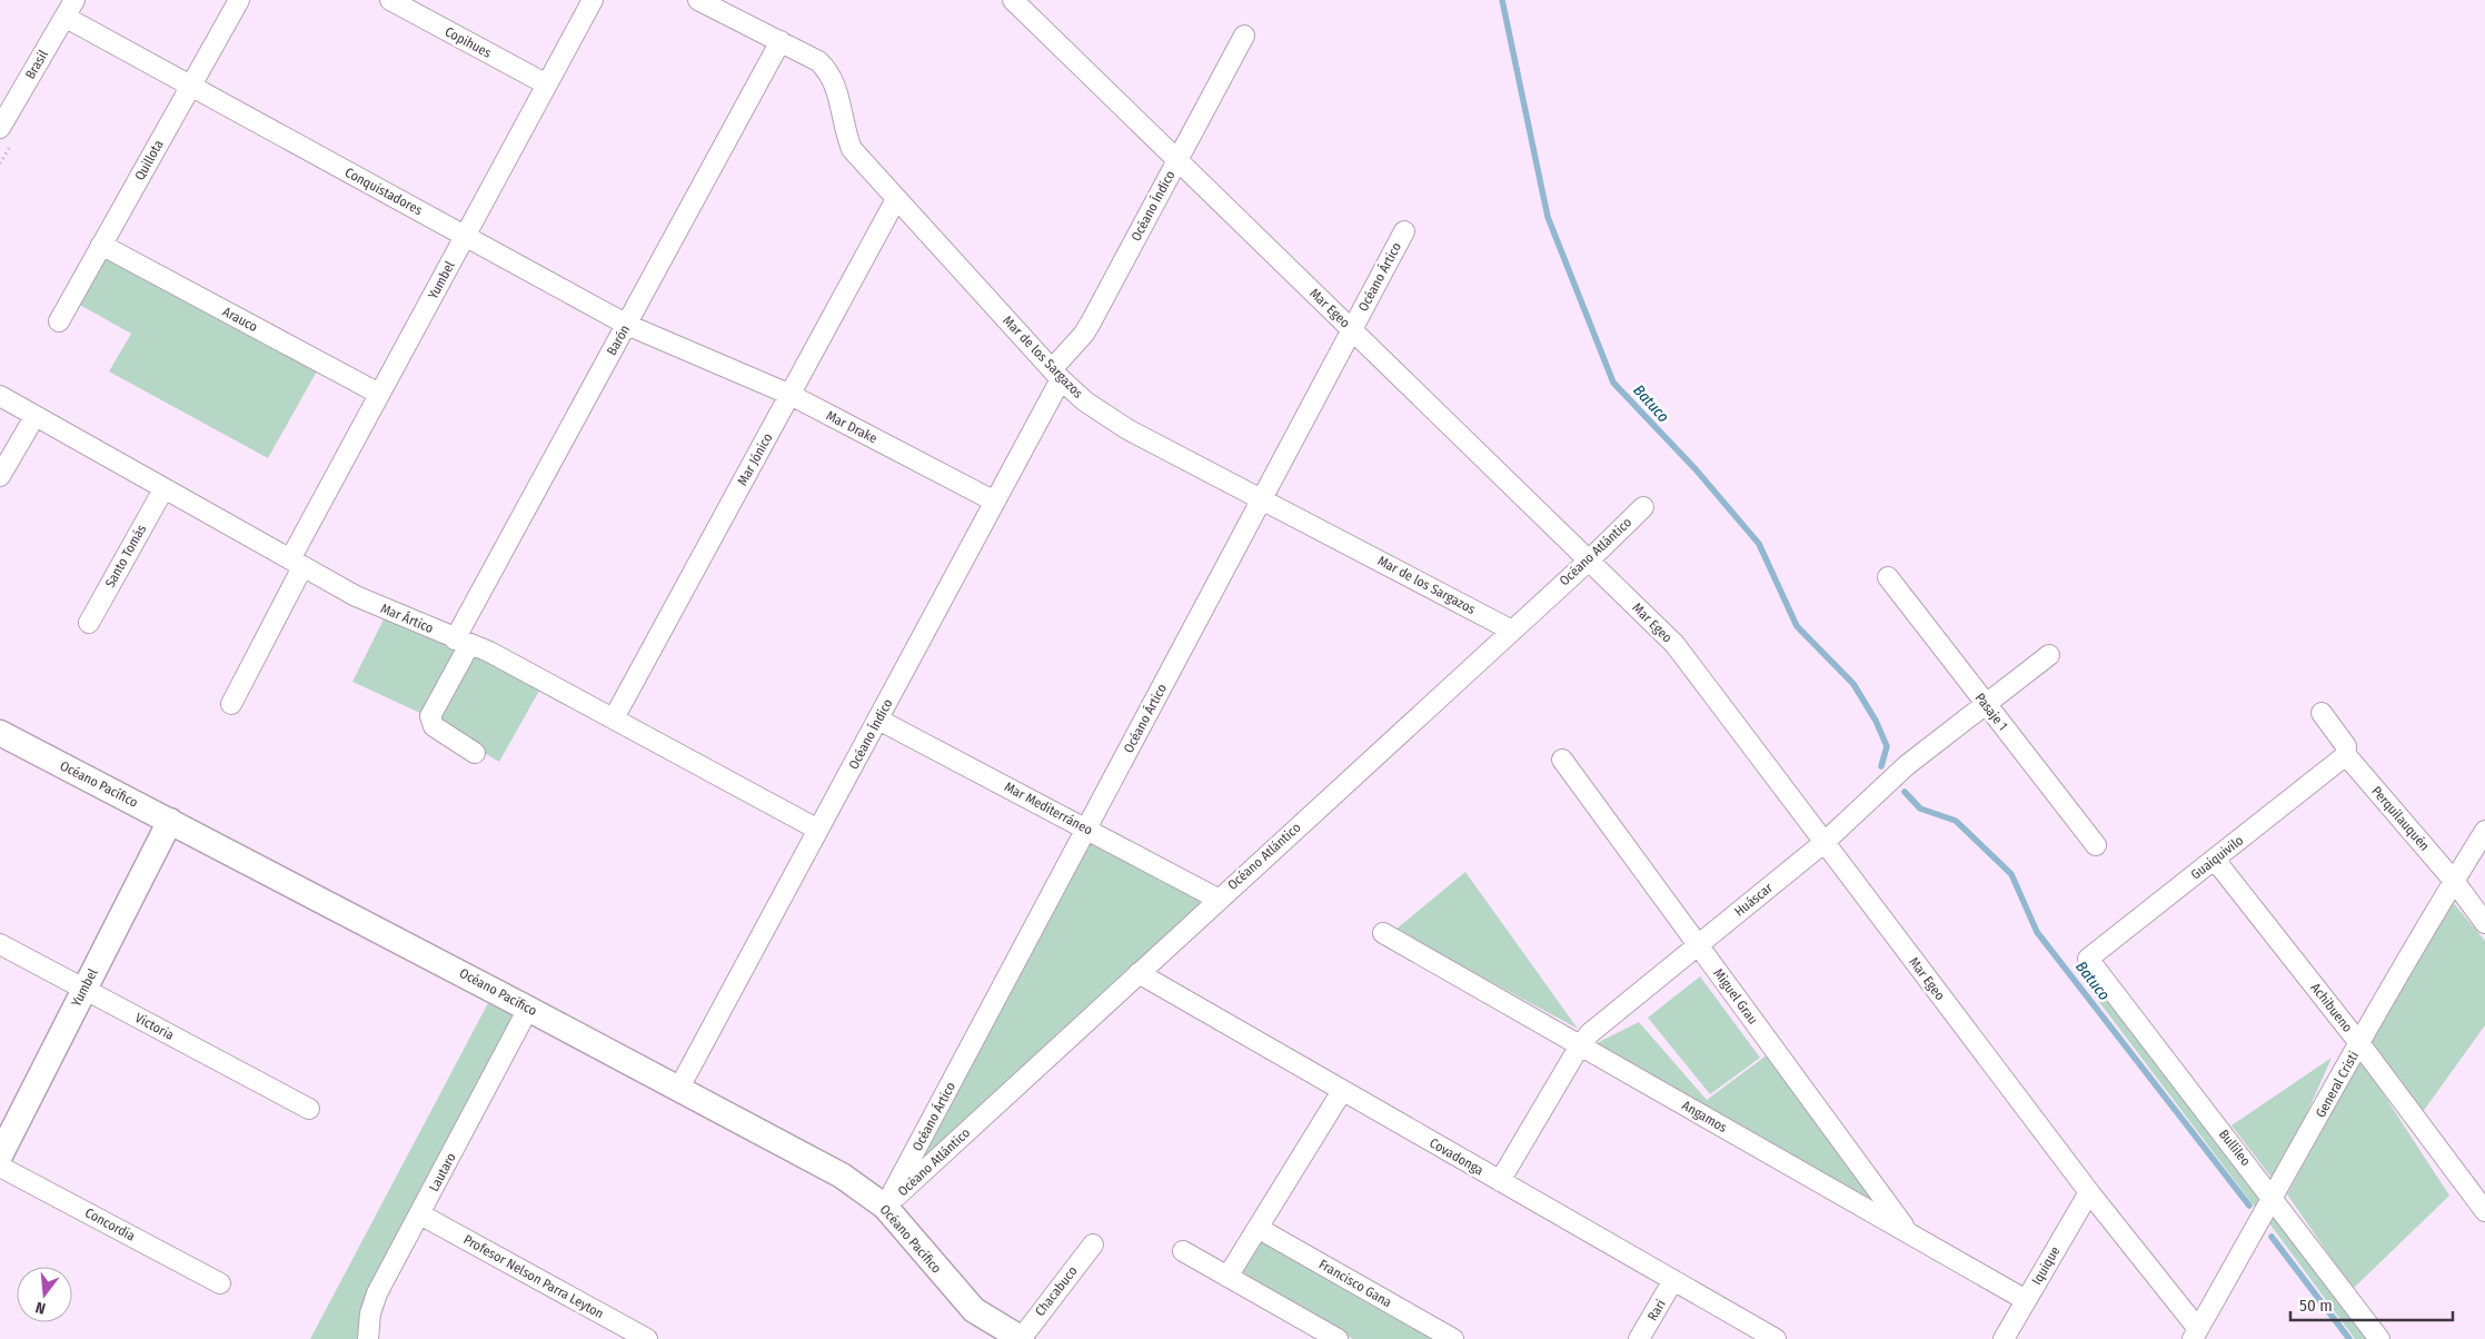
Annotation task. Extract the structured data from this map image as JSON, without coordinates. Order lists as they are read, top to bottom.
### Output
{
  "streets": {
    "street": [
      "Copihues",
      "Brasil",
      "Quillota",
      "Conquistadores",
      "Océano Índico",
      "Océano Ártico",
      "Yumbel",
      "Mar Egeo",
      "Arauco",
      "Barón",
      "Mar de los Sargazos",
      "Mar Drake",
      "Mar Jónico",
      "Océano Atlántico",
      "Santo Tomás",
      "Mar Ártico",
      "Pasaje 1",
      "Océano Pacífico",
      "Mar Mediterráneo",
      "Perquilauquén",
      "Guaiquivilo",
      "Huáscar",
      "Miguel Grau",
      "Achibueno",
      "Victoria",
      "General Cristi",
      "Angamos",
      "Bullileo",
      "Covadonga",
      "Lautaro",
      "Concordia",
      "Iquique",
      "Profesor Nelson Parra Leyton",
      "Francisco Gana",
      "Chacabuco",
      "Rari"
    ]
  },
  "crossings": [
    ["Copihues", "Yumbel"],
    ["Brasil", "Conquistadores"],
    ["Quillota", "Conquistadores"],
    ["Quillota", "Arauco"],
    ["Conquistadores", "Yumbel"],
    ["Conquistadores", "Barón"],
    ["Conquistadores", "Mar Drake"],
    ["Océano Índico", "Mar Egeo"],
    ["Océano Índico", "Mar de los Sargazos"],
    ["Océano Índico", "Mar Drake"],
    ["Océano Índico", "Mar Ártico"],
    ["Océano Índico", "Océano Pacífico"],
    ["Océano Índico", "Mar Mediterráneo"],
    ["Océano Ártico", "Mar Egeo"],
    ["Océano Ártico", "Mar de los Sargazos"],
    ["Océano Ártico", "Océano Atlántico"],
    ["Océano Ártico", "Océano Pacífico"],
    ["Océano Ártico", "Mar Mediterráneo"],
    ["Yumbel", "Arauco"],
    ["Yumbel", "Mar Ártico"],
    ["Yumbel", "Océano Pacífico"],
    ["Yumbel", "Victoria"],
    ["Mar Egeo", "Océano Atlántico"],
    ["Mar Egeo", "Huáscar"],
    ["Mar Egeo", "General Cristi"],
    ["Mar Egeo", "Iquique"],
    ["Barón", "Mar de los Sargazos"],
    ["Barón", "Mar Ártico"],
    ["Mar de los Sargazos", "Mar Jónico"],
    ["Mar de los Sargazos", "Océano Atlántico"],
    ["Mar Drake", "Mar Jónico"],
    ["Mar Jónico", "Mar Ártico"],
    ["Océano Atlántico", "Océano Pacífico"],
    ["Océano Atlántico", "Mar Mediterráneo"],
    ["Océano Atlántico", "Covadonga"],
    ["Santo Tomás", "Mar Ártico"],
    ["Pasaje 1", "Huáscar"],
    ["Océano Pacífico", "Lautaro"],
    ["Océano Pacífico", "Chacabuco"],
    ["Perquilauquén", "Guaiquivilo"],
    ["Perquilauquén", "General Cristi"],
    ["Guaiquivilo", "Achibueno"],
    ["Guaiquivilo", "Bullileo"],
    ["Huáscar", "Miguel Grau"],
    ["Huáscar", "Angamos"],
    ["Huáscar", "Covadonga"],
    ["Miguel Grau", "Angamos"],
    ["Achibueno", "General Cristi"],
    ["General Cristi", "Bullileo"],
    ["Angamos", "Iquique"],
    ["Covadonga", "Rari"],
    ["Lautaro", "Profesor Nelson Parra Leyton"]
  ],
  "water": ["Batuco"],
  "scale_bar": "50 m",
  "north": "bottom"
}
